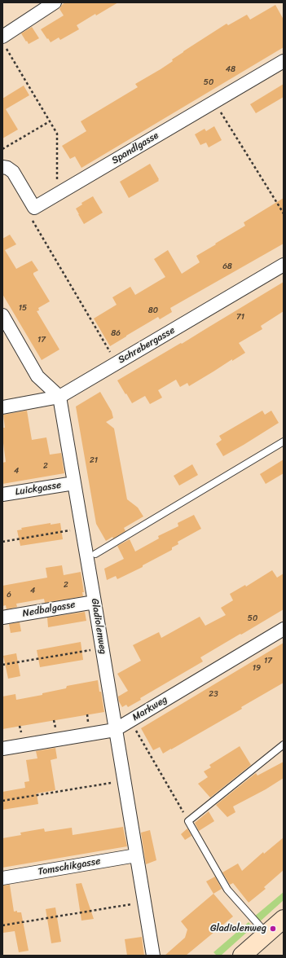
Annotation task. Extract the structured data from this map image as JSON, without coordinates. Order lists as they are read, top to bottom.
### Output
{
  "streets": {
    "street": [
      "Spandlgasse",
      "Schrebergasse",
      "Luickgasse",
      "Nedbalgasse",
      "Gladiolenweg",
      "Markweg",
      "Tomschikgasse"
    ]
  },
  "crossings": [
    ["Schrebergasse", "Gladiolenweg"],
    ["Luickgasse", "Gladiolenweg"],
    ["Nedbalgasse", "Gladiolenweg"],
    ["Gladiolenweg", "Markweg"],
    ["Gladiolenweg", "Tomschikgasse"]
  ],
  "places": ["Gladiolenweg"],
  "house_numbers": [
    "48",
    "50",
    "68",
    "15",
    "80",
    "71",
    "86",
    "17",
    "21",
    "2",
    "4",
    "2",
    "4",
    "6",
    "50",
    "17",
    "19",
    "23"
  ]
}
